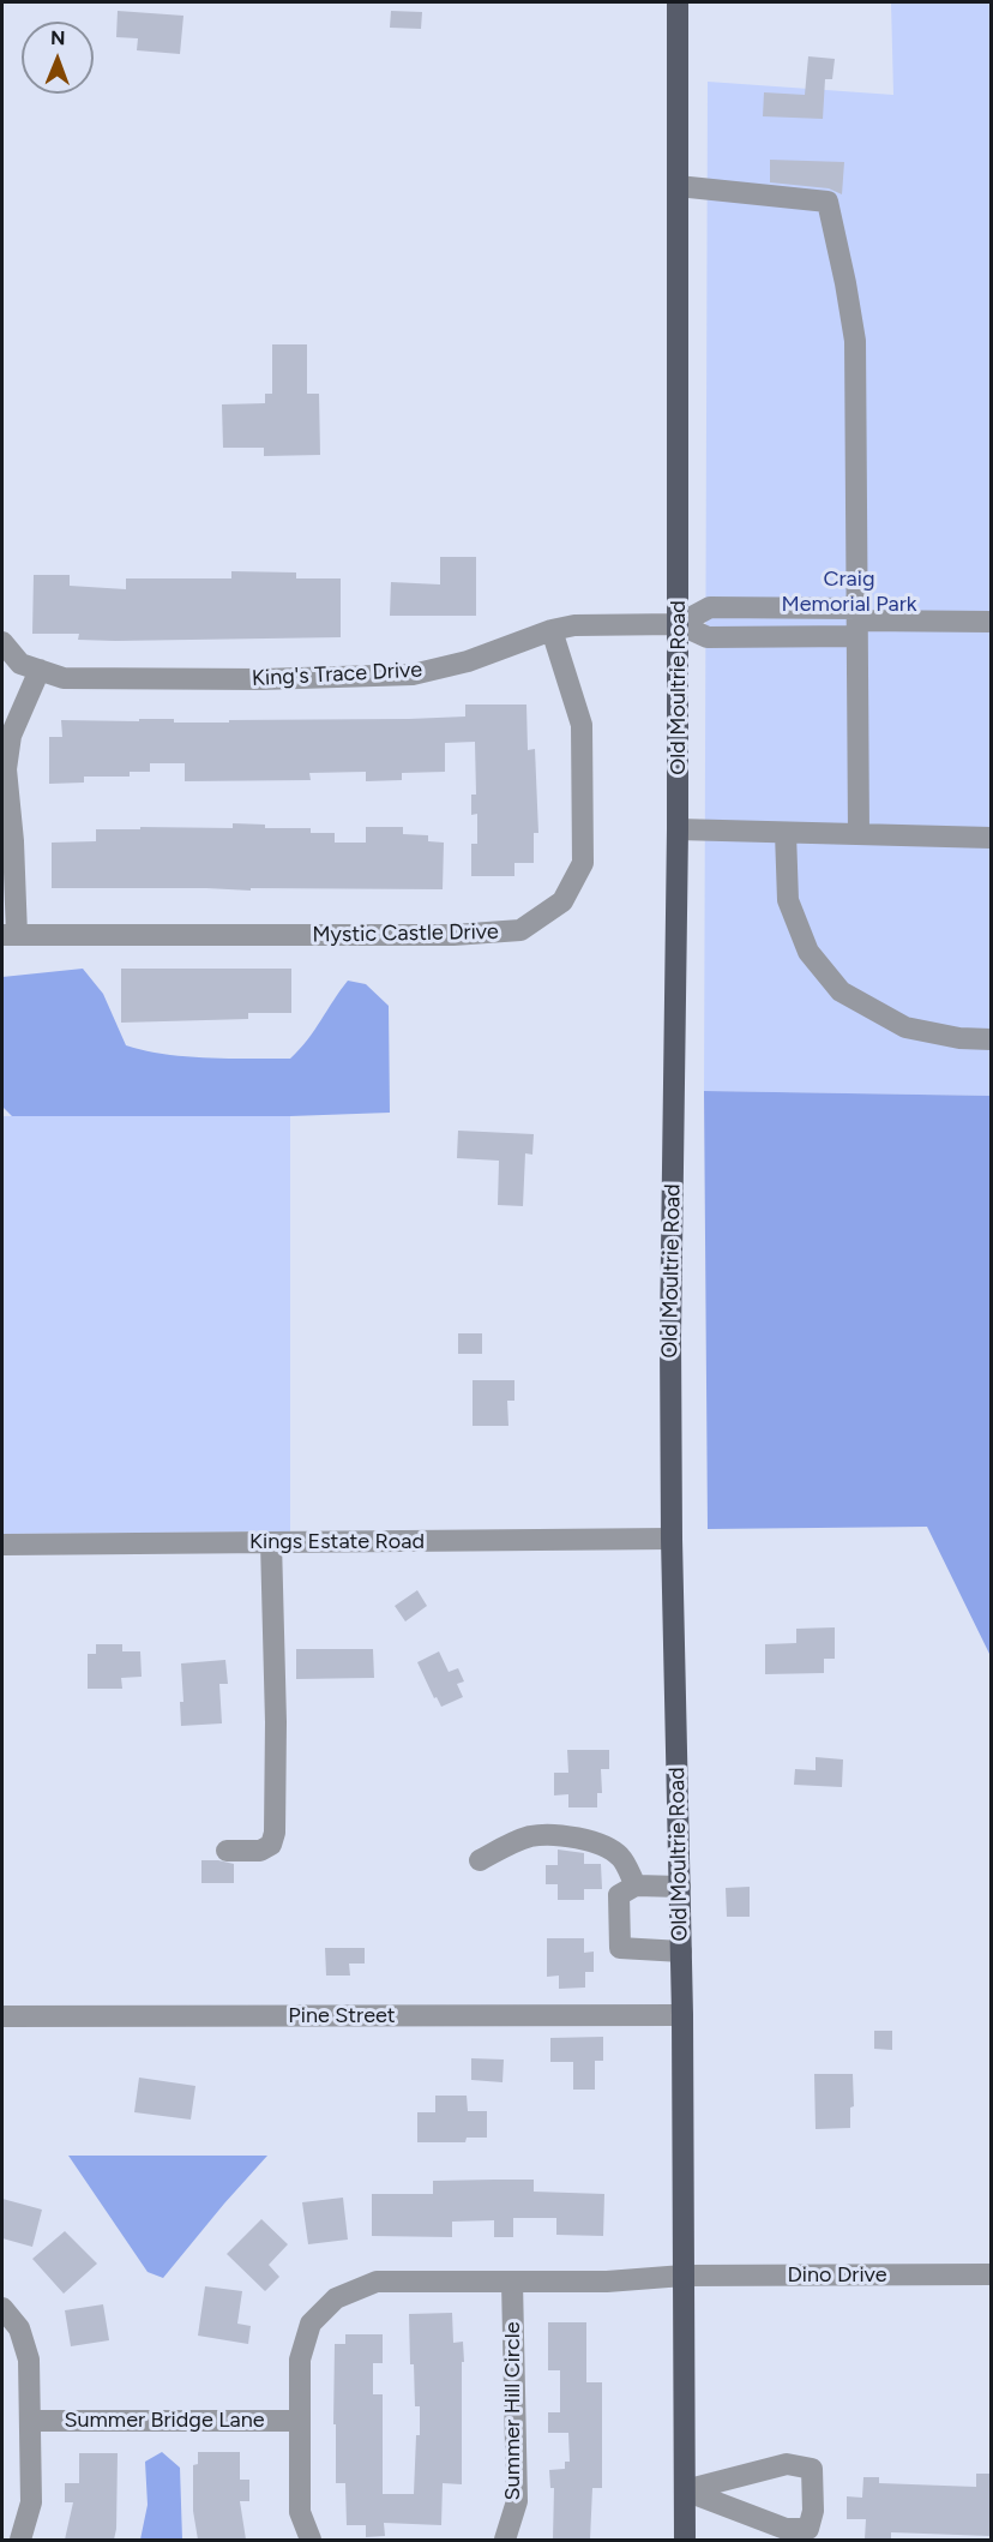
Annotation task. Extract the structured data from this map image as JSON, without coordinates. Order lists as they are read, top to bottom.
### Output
{
  "streets": {
    "main road": ["Old Moultrie Road"],
    "street": [
      "King's Trace Drive",
      "Mystic Castle Drive",
      "Kings Estate Road",
      "Pine Street",
      "Dino Drive",
      "Summer Hill Circle",
      "Summer Bridge Lane"
    ]
  },
  "crossings": [
    ["King's Trace Drive", "Old Moultrie Road"],
    ["King's Trace Drive", "Mystic Castle Drive"],
    ["Old Moultrie Road", "Kings Estate Road"],
    ["Old Moultrie Road", "Pine Street"],
    ["Old Moultrie Road", "Dino Drive"]
  ],
  "parks": ["Craig Memorial Park"],
  "north": "top"
}
